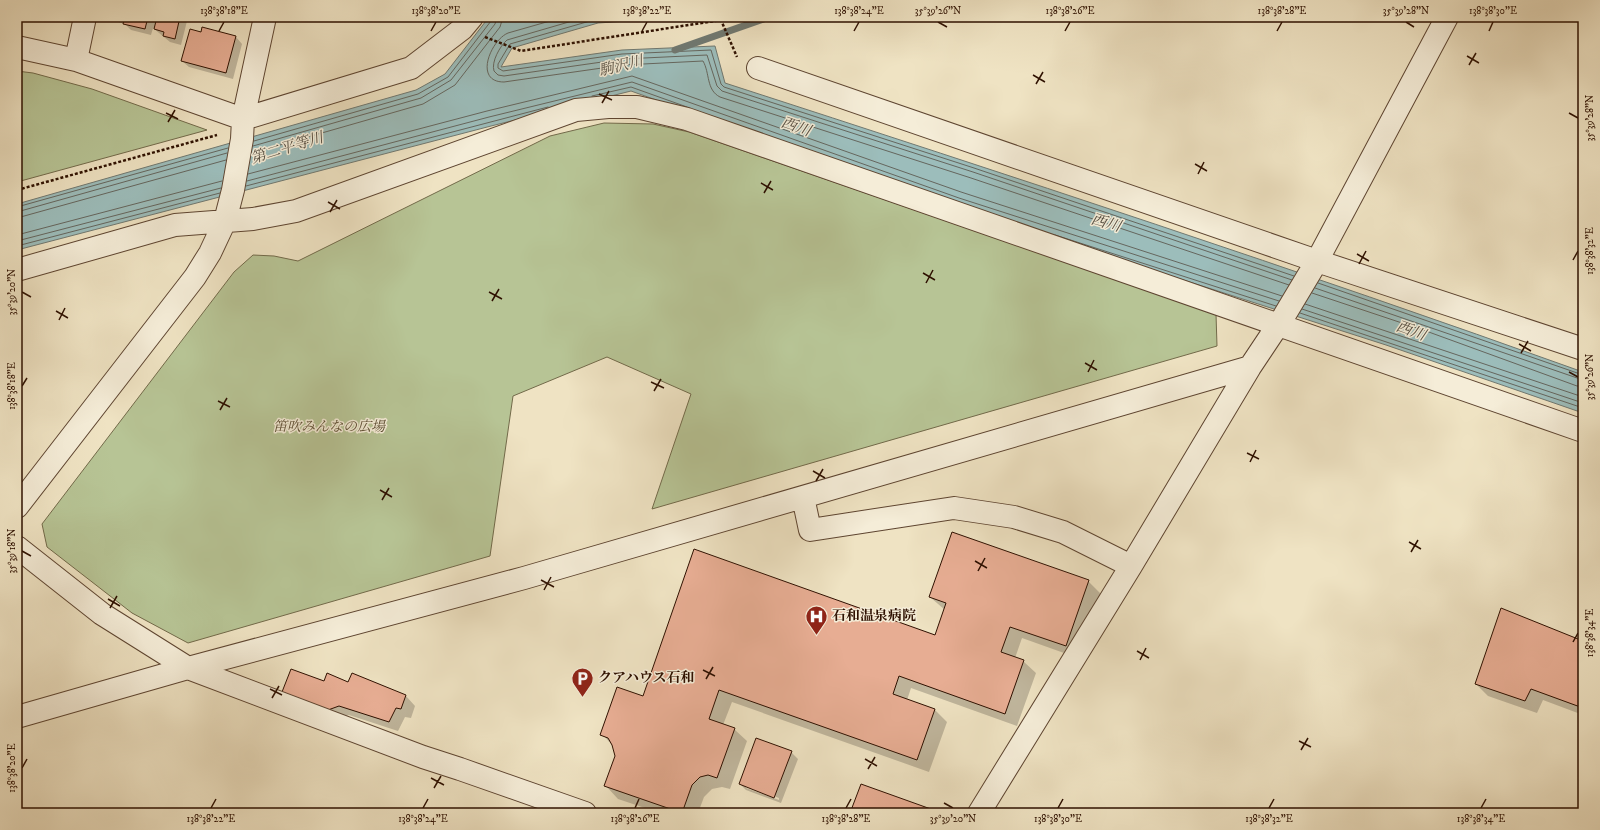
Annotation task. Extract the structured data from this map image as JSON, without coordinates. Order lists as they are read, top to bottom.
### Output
{
  "water": ["駒沢川", "西川", "第二平等川"],
  "parks": ["笛吹みんなの広場"],
  "places": {
    "hospital": ["石和温泉病院"],
    "parking": ["クアハウス石和"]
  },
  "coordinates": [
    "138°38'18\"E",
    "138°38'20\"E",
    "138°38'22\"E",
    "138°38'24\"E",
    "35°39'26\"N",
    "138°38'26\"E",
    "138°38'28\"E",
    "35°39'28\"N",
    "138°38'30\"E",
    "138°38'32\"E",
    "35°39'20\"N",
    "35°39'18\"N",
    "138°38'34\"E"
  ]
}
